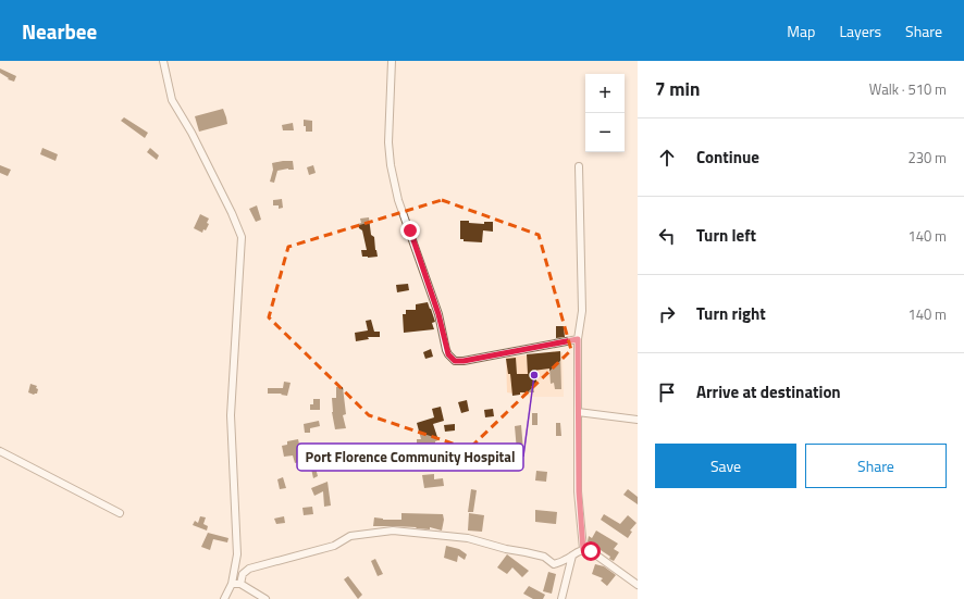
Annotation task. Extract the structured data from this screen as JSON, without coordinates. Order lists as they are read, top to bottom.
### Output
{
  "places": ["Port Florence Community Hospital"],
  "page": {
    "header": "Nearbee",
    "nav": ["Map", "Layers", "Share"],
    "heading": ["7 min", "Walk · 510 m"],
    "map_buttons": ["+", "−"],
    "list": [
      ["Continue", "230 m"],
      ["Turn left", "140 m"],
      ["Turn right", "140 m"],
      "Arrive at destination"
    ],
    "buttons": ["Save", "Share"]
  }
}
